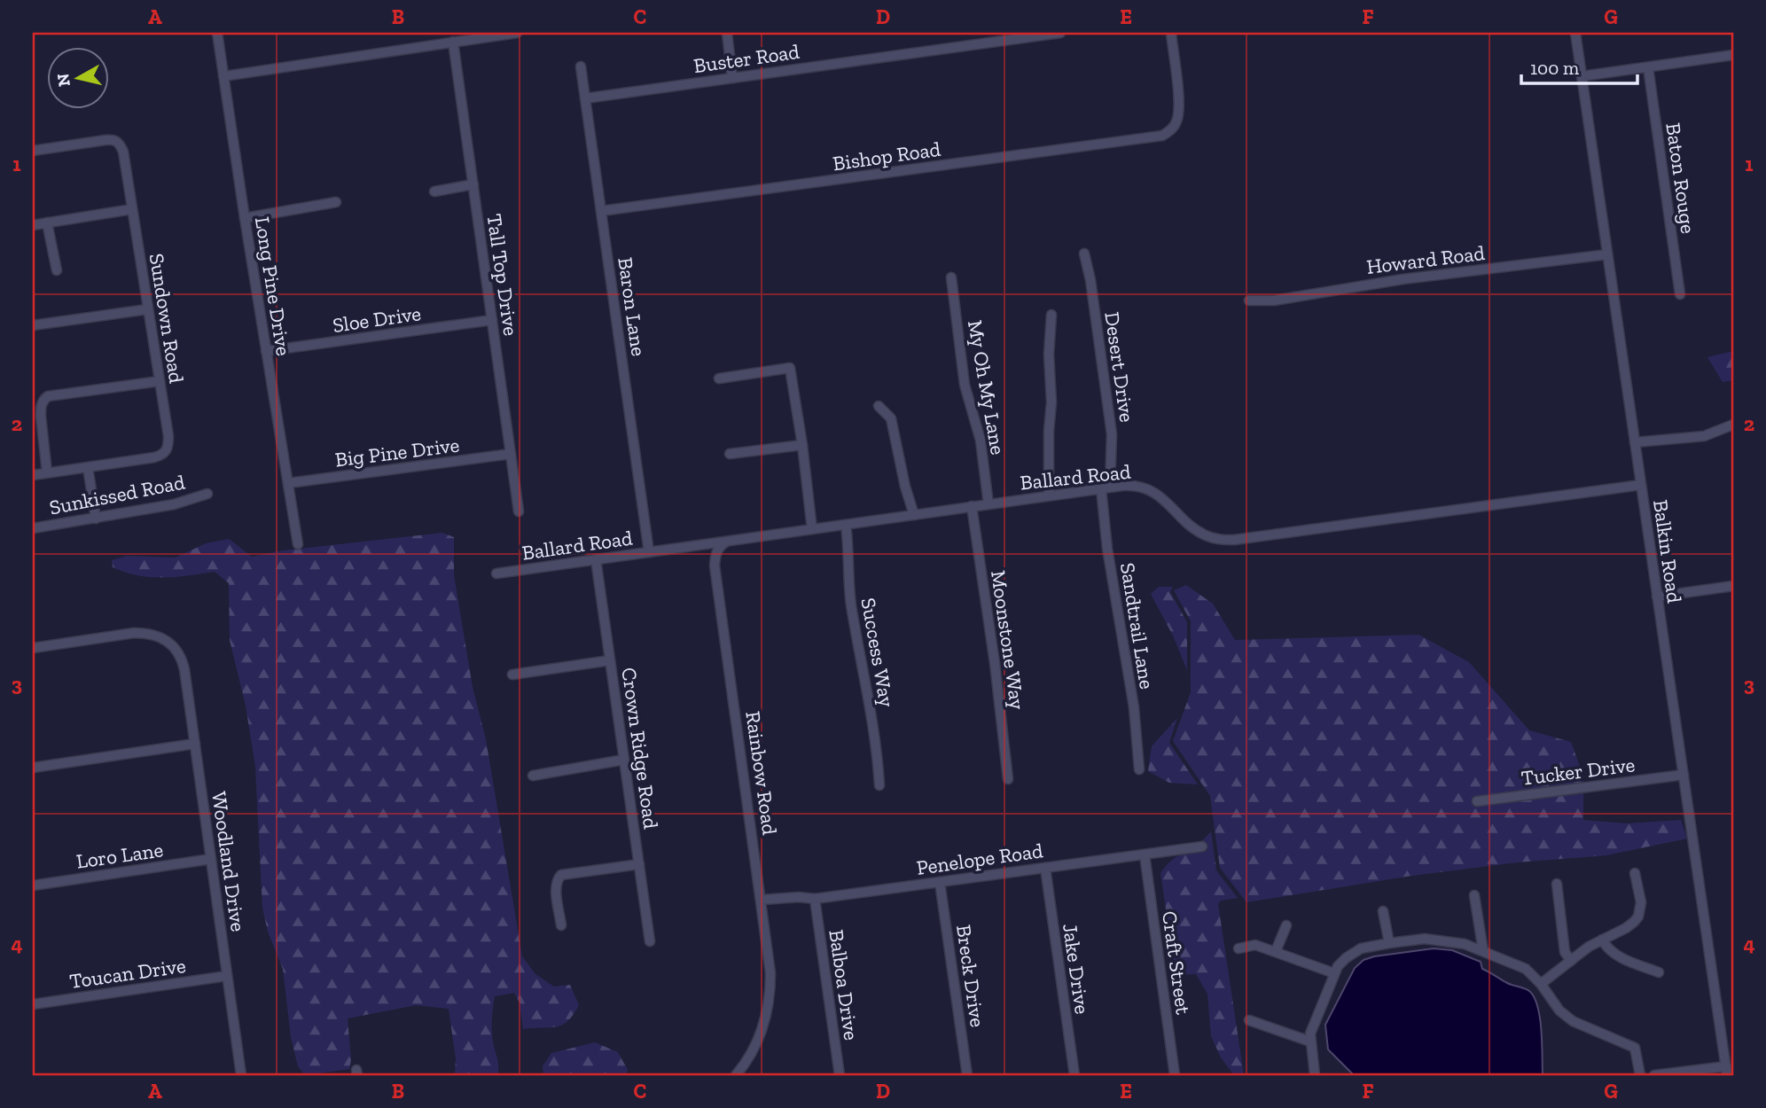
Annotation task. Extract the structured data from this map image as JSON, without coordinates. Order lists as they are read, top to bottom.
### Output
{
  "streets": {
    "street": [
      "Buster Road",
      "Bishop Road",
      "Baton Rouge",
      "Howard Road",
      "Tall Top Drive",
      "Long Pine Drive",
      "Baron Lane",
      "Sundown Road",
      "Sloe Drive",
      "Desert Drive",
      "My Oh My Lane",
      "Big Pine Drive",
      "Ballard Road",
      "Sunkissed Road",
      "Balkin Road",
      "Sandtrail Lane",
      "Moonstone Way",
      "Success Way",
      "Crown Ridge Road",
      "Tucker Drive",
      "Rainbow Road",
      "Loro Lane",
      "Penelope Road",
      "Woodland Drive",
      "Craft Street",
      "Jake Drive",
      "Toucan Drive",
      "Breck Drive",
      "Balboa Drive"
    ]
  },
  "crossings": [
    ["Buster Road", "Baron Lane"],
    ["Bishop Road", "Baron Lane"],
    ["Howard Road", "Balkin Road"],
    ["Tall Top Drive", "Sloe Drive"],
    ["Tall Top Drive", "Big Pine Drive"],
    ["Long Pine Drive", "Sloe Drive"],
    ["Long Pine Drive", "Big Pine Drive"],
    ["Baron Lane", "Ballard Road"],
    ["Desert Drive", "Ballard Road"],
    ["Desert Drive", "Sandtrail Lane"],
    ["My Oh My Lane", "Ballard Road"],
    ["Ballard Road", "Balkin Road"],
    ["Ballard Road", "Sandtrail Lane"],
    ["Ballard Road", "Moonstone Way"],
    ["Ballard Road", "Success Way"],
    ["Ballard Road", "Crown Ridge Road"],
    ["Ballard Road", "Rainbow Road"],
    ["Balkin Road", "Tucker Drive"],
    ["Rainbow Road", "Penelope Road"],
    ["Loro Lane", "Woodland Drive"],
    ["Penelope Road", "Craft Street"],
    ["Penelope Road", "Jake Drive"],
    ["Penelope Road", "Breck Drive"],
    ["Penelope Road", "Balboa Drive"],
    ["Woodland Drive", "Toucan Drive"]
  ],
  "scale_bar": "100 m",
  "north": "left",
  "grid": {
    "columns": [
      "A",
      "B",
      "C",
      "D",
      "E",
      "F",
      "G"
    ],
    "rows": [
      "1",
      "2",
      "3",
      "4"
    ]
  }
}
